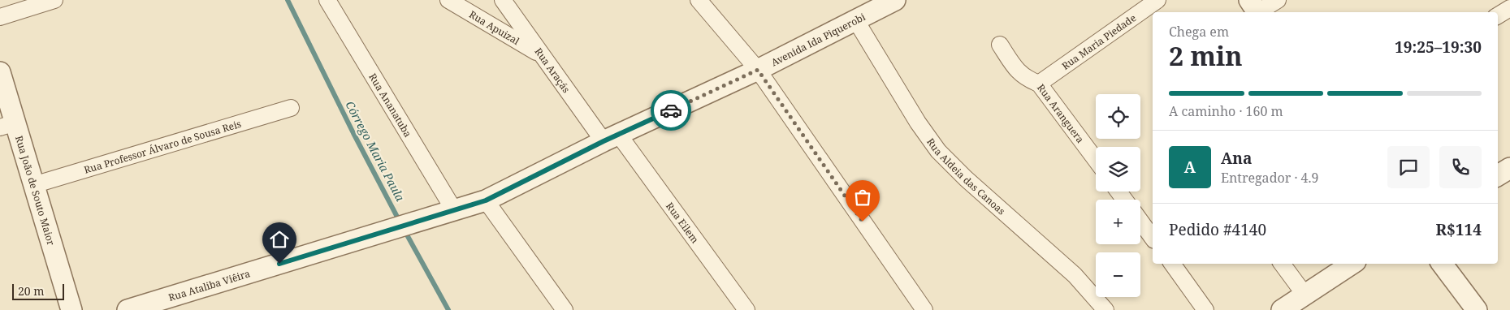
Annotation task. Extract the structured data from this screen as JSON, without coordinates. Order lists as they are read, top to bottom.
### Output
{
  "streets": {
    "street": [
      "Rua Apuizal",
      "Avenida Ida Piquerobi",
      "Rua Maria Piedade",
      "Rua Araçás",
      "Rua Ananatuba",
      "Rua Aranguera",
      "Rua Professor Álvaro de Sousa Reis",
      "Rua Aldeia das Canoas",
      "Rua João de Souto Maior",
      "Rua Eilem",
      "Rua Ataliba Viêira"
    ]
  },
  "crossings": [
    ["Rua Apuizal", "Rua Araçás"],
    ["Avenida Ida Piquerobi", "Rua Araçás"],
    ["Avenida Ida Piquerobi", "Rua Ananatuba"],
    ["Avenida Ida Piquerobi", "Rua Aldeia das Canoas"],
    ["Avenida Ida Piquerobi", "Rua Eilem"],
    ["Avenida Ida Piquerobi", "Rua Ataliba Viêira"],
    ["Rua Maria Piedade", "Rua Aranguera"],
    ["Rua Araçás", "Rua Eilem"],
    ["Rua Ananatuba", "Rua Ataliba Viêira"],
    ["Rua Professor Álvaro de Sousa Reis", "Rua João de Souto Maior"]
  ],
  "water": ["Córrego Maria Paula"],
  "scale_bar": "20 m",
  "page": {
    "heading": ["2 min", "Chega em", "19:25–19:30"],
    "panel": [
      "Ana",
      "Entregador · 4.9",
      "Pedido #4140",
      "R$114"
    ],
    "bar": "A caminho · 160 m",
    "map_buttons": ["+", "−"],
    "round": "A",
    "scale": "20 m"
  }
}
